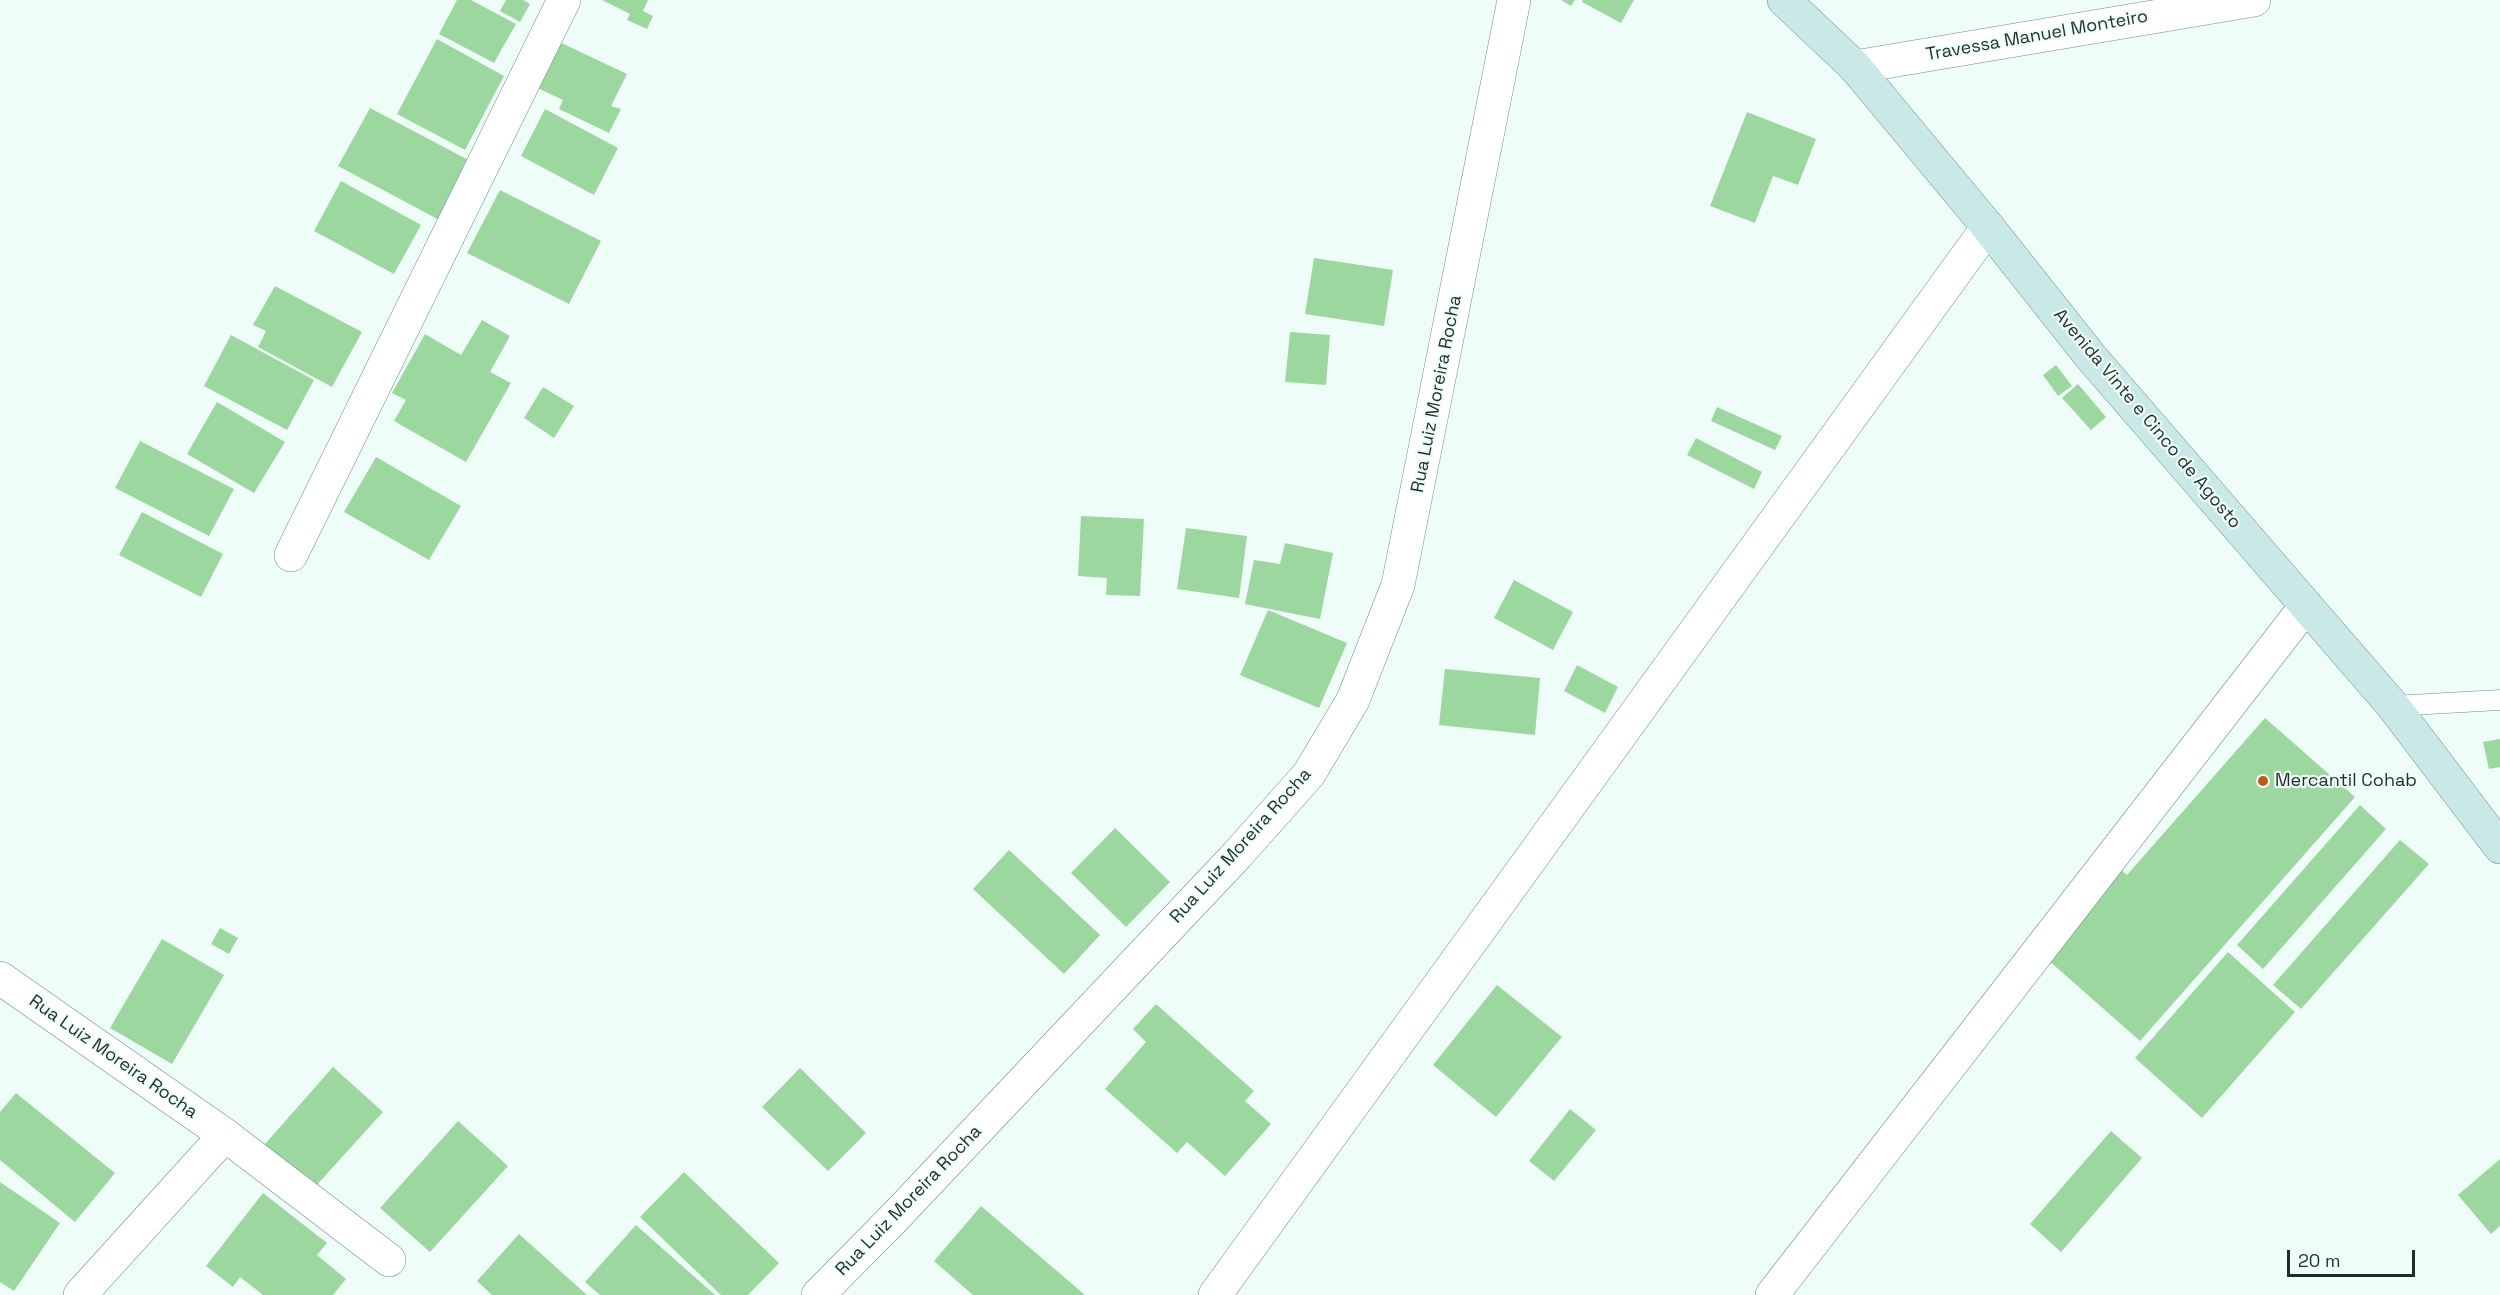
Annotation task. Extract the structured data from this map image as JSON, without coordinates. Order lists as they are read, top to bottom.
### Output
{
  "streets": {
    "main road": ["Avenida Vinte e Cinco de Agosto"],
    "street": ["Travessa Manuel Monteiro", "Rua Luiz Moreira Rocha"]
  },
  "crossings": [
    ["Travessa Manuel Monteiro", "Avenida Vinte e Cinco de Agosto"]
  ],
  "places": ["Mercantil Cohab"],
  "scale_bar": "20 m"
}
